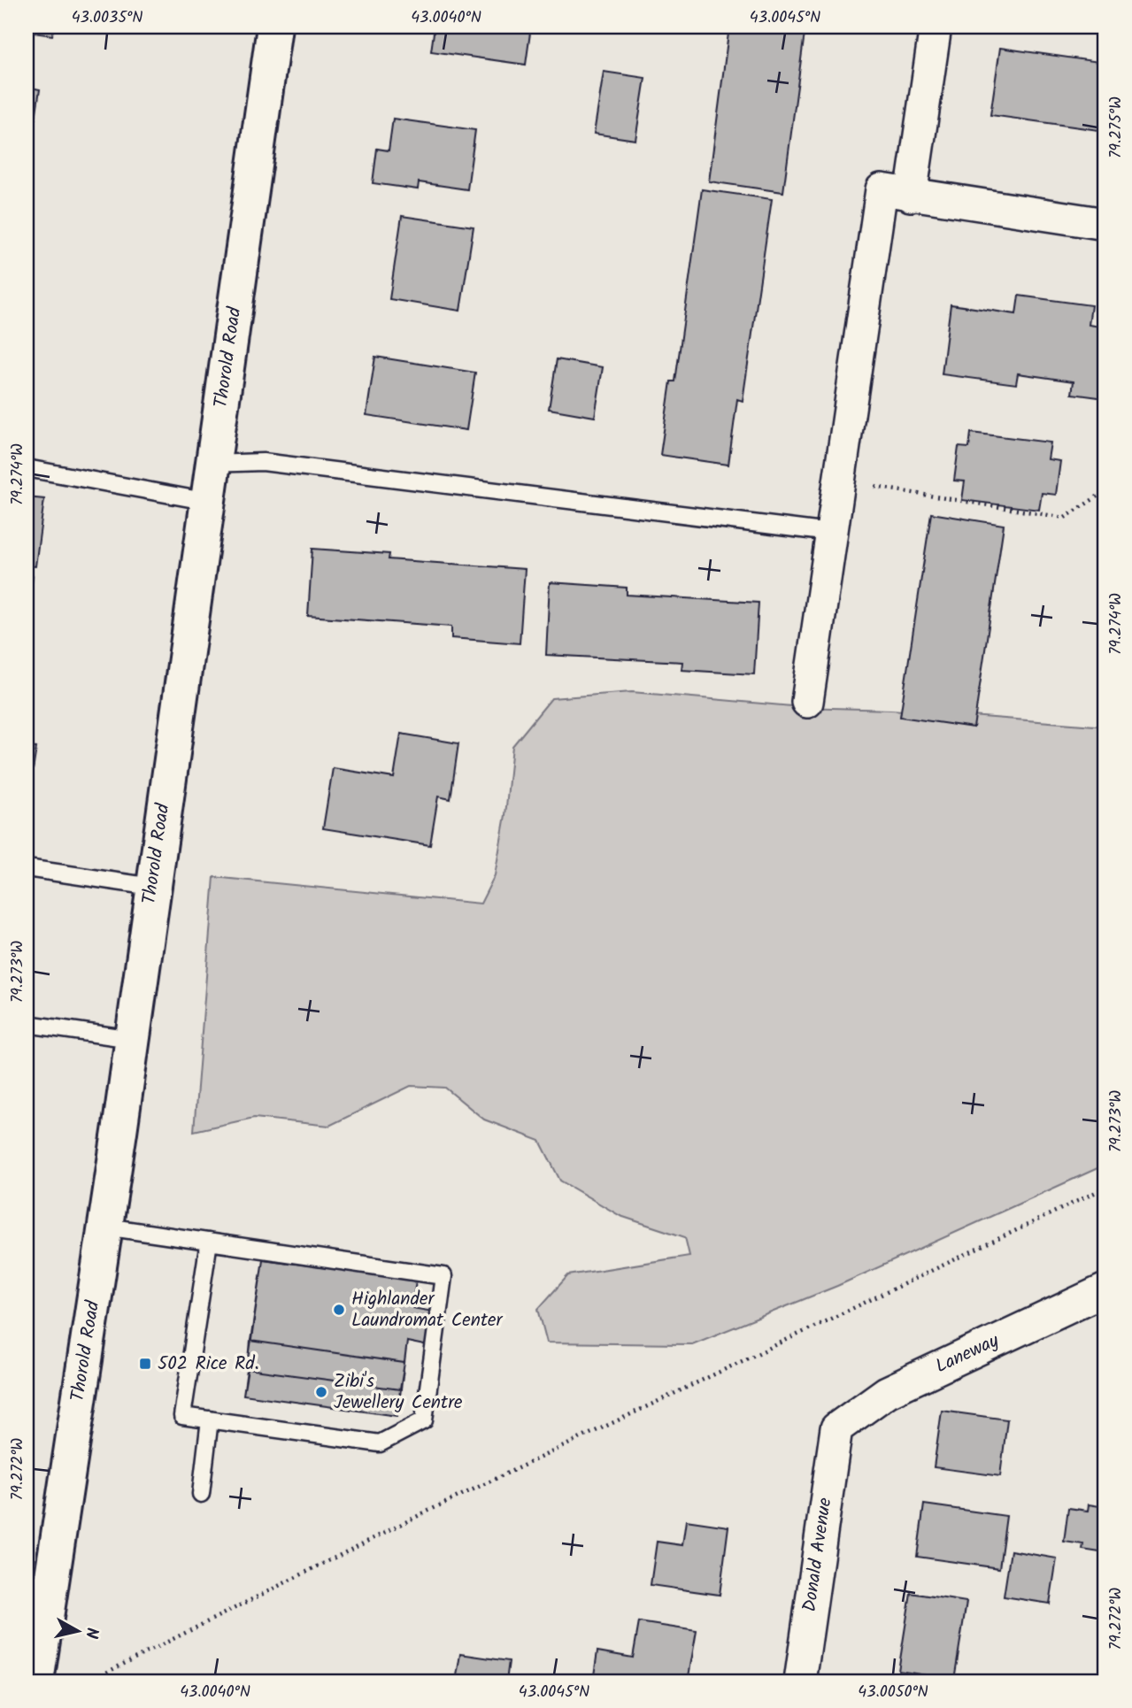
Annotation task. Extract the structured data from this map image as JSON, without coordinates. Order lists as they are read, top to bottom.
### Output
{
  "streets": {
    "street": ["Thorold Road", "Laneway", "Donald Avenue"]
  },
  "crossings": [
    ["Laneway", "Donald Avenue"]
  ],
  "places": {
    "other": ["Highlander Laundromat Center", "Zibi's Jewellery Centre"],
    "transit": ["502 Rice Rd."]
  },
  "north": "right",
  "coordinates": [
    "43.0035°N",
    "43.0040°N",
    "43.0045°N",
    "79.275°W",
    "79.274°W",
    "79.273°W",
    "79.272°W",
    "43.0050°N"
  ]
}
